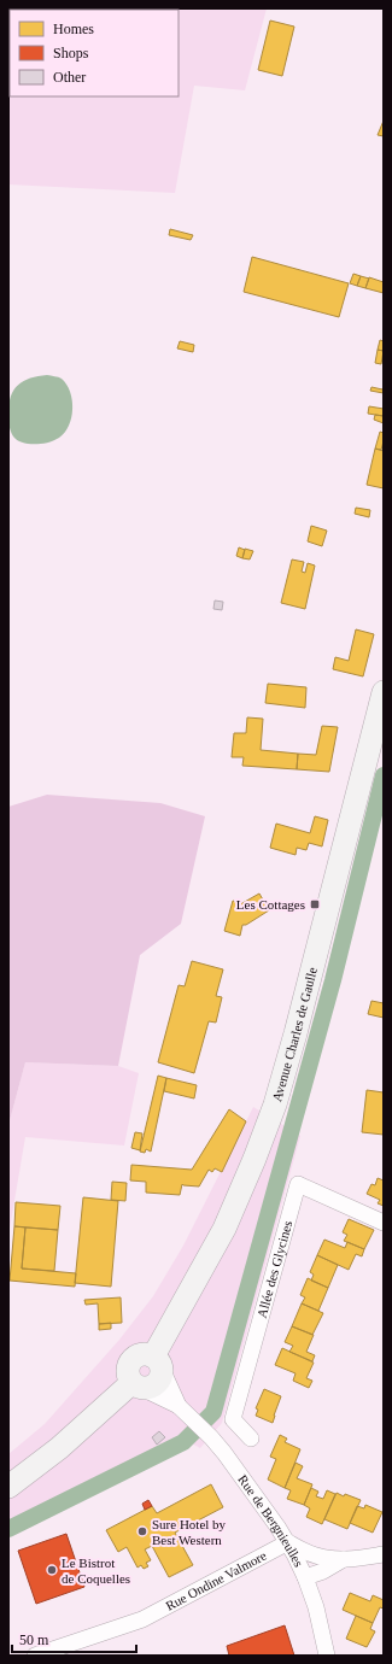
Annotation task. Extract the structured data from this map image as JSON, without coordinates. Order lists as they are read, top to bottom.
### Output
{
  "streets": {
    "main road": ["Avenue Charles de Gaulle"],
    "street": ["Allée des Glycines", "Rue de Bergnieulles", "Rue Ondine Valmore"]
  },
  "crossings": [
    ["Avenue Charles de Gaulle", "Rue de Bergnieulles"],
    ["Rue de Bergnieulles", "Rue Ondine Valmore"]
  ],
  "places": {
    "transit": ["Les Cottages"],
    "other": ["Sure Hotel by Best Western", "Le Bistrot de Coquelles"]
  },
  "legend": ["Homes", "Shops", "Other"],
  "scale_bar": "50 m"
}
